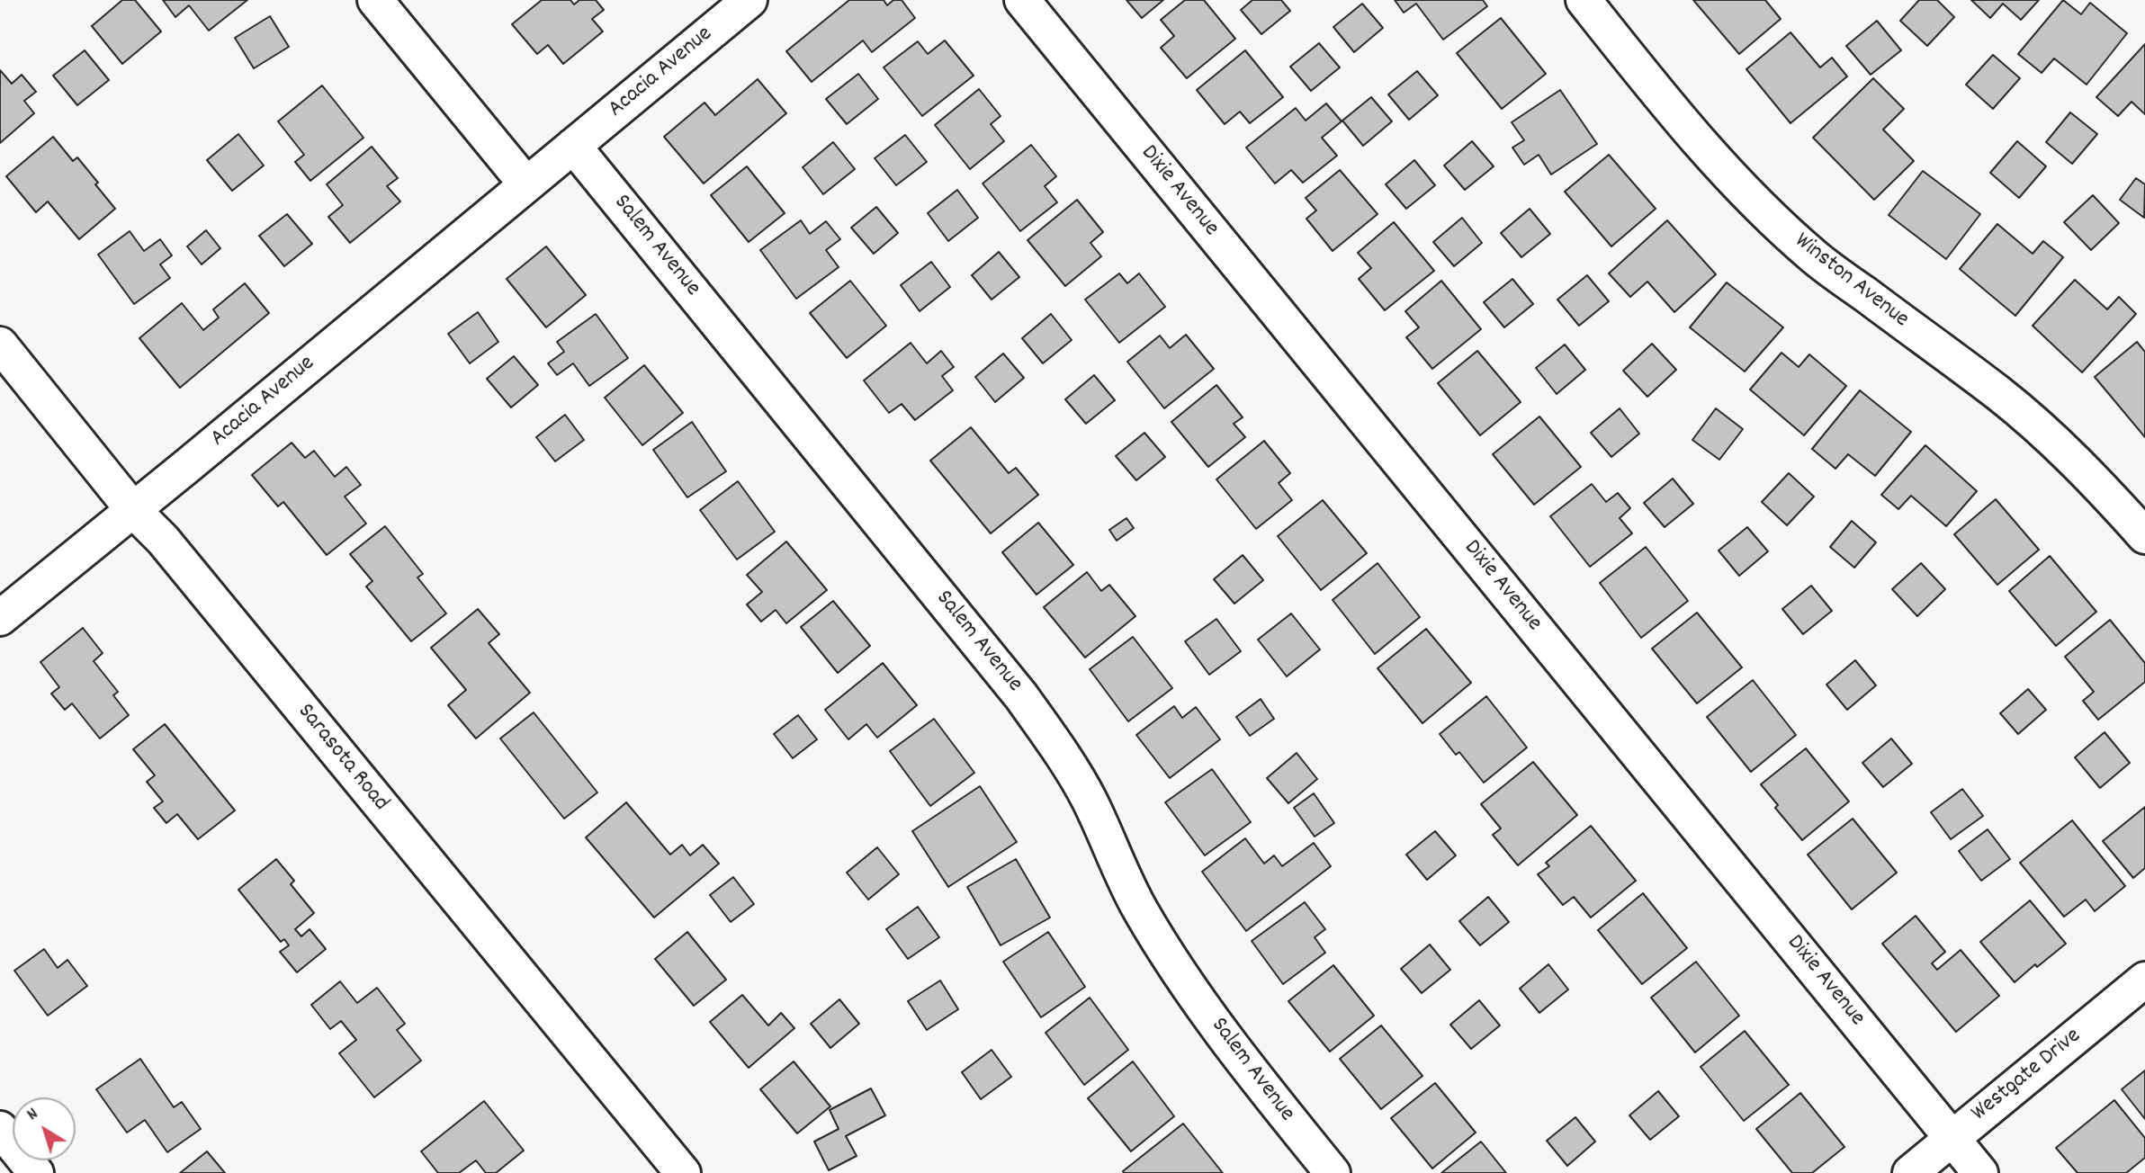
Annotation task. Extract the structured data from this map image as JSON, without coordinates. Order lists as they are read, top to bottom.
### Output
{
  "streets": {
    "street": [
      "Acacia Avenue",
      "Dixie Avenue",
      "Salem Avenue",
      "Winston Avenue",
      "Sarasota Road",
      "Westgate Drive"
    ]
  },
  "crossings": [
    ["Acacia Avenue", "Salem Avenue"],
    ["Acacia Avenue", "Sarasota Road"],
    ["Dixie Avenue", "Westgate Drive"]
  ],
  "north": "top left"
}
